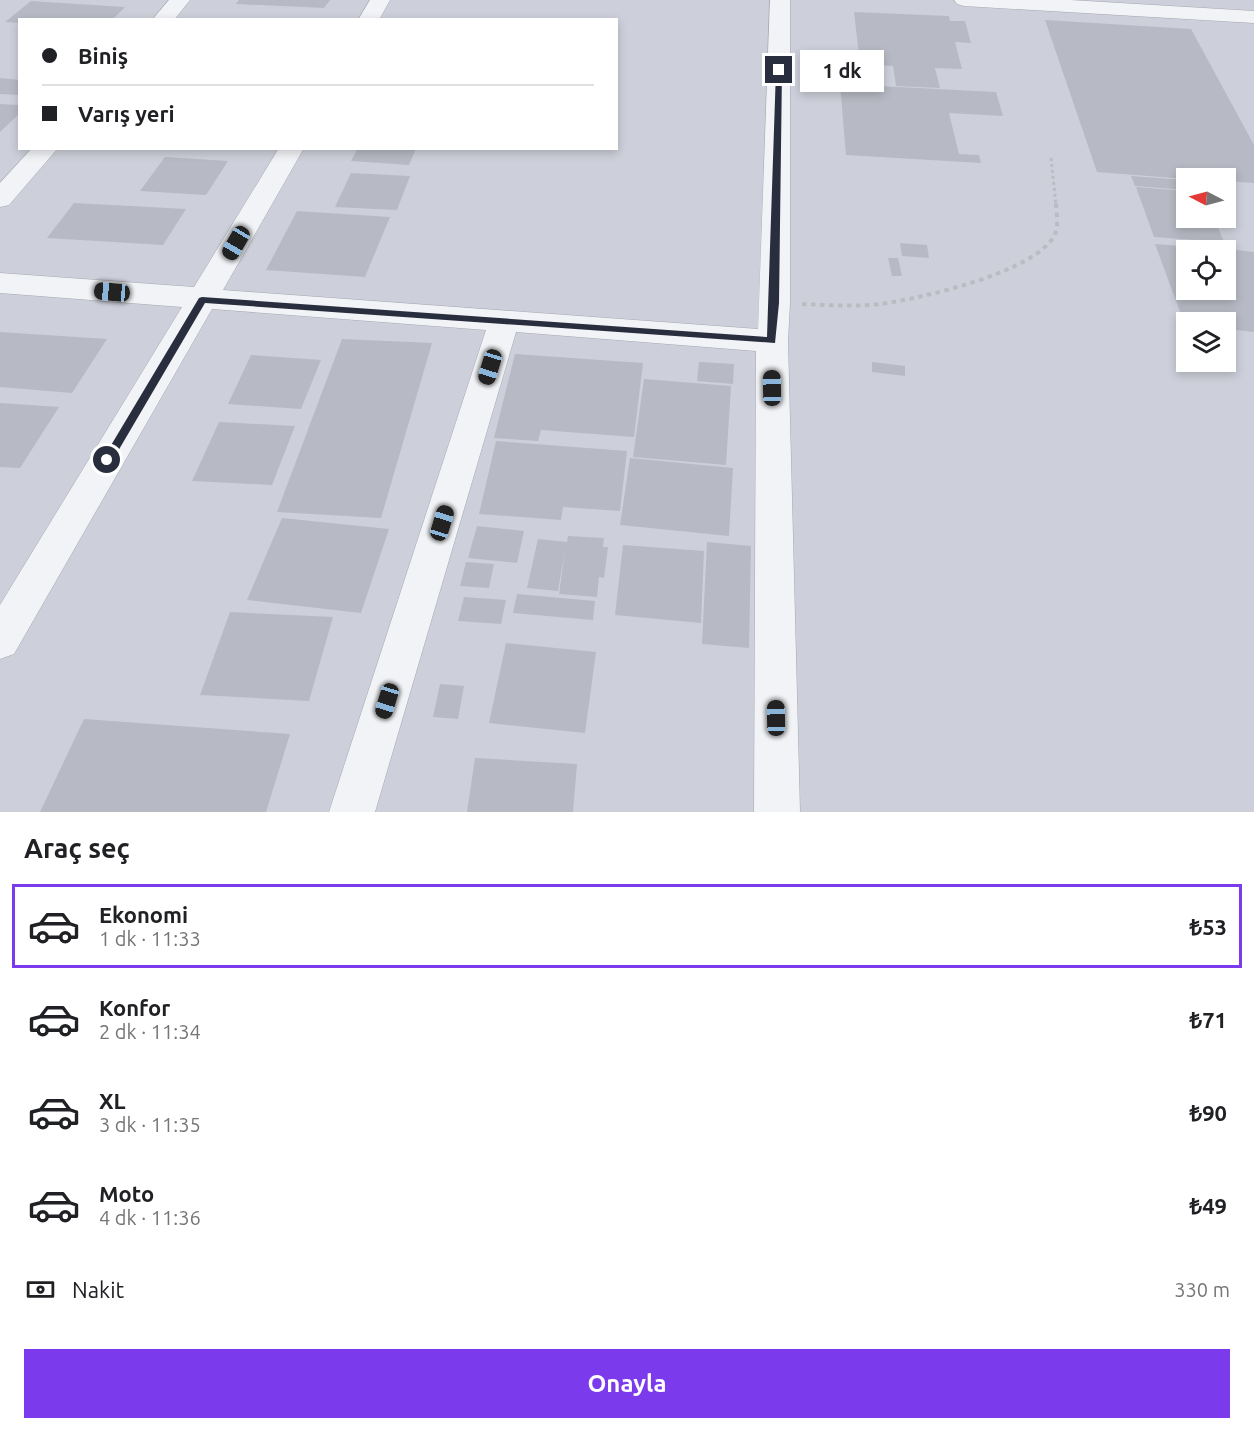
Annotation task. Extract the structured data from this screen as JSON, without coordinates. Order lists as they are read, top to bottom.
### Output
{
  "north": "left",
  "page": {
    "banner": ["Biniş", "Varış yeri"],
    "bubble": "1 dk",
    "heading": "Araç seç",
    "list": [
      {
        "name": "Ekonomi",
        "note": "1 dk · 11:33",
        "value": "₺53"
      },
      {
        "name": "Konfor",
        "note": "2 dk · 11:34",
        "value": "₺71"
      },
      {
        "name": "XL",
        "note": "3 dk · 11:35",
        "value": "₺90"
      },
      {
        "name": "Moto",
        "note": "4 dk · 11:36",
        "value": "₺49"
      }
    ],
    "pay": ["Nakit", "330 m"],
    "buttons": "Onayla"
  }
}
